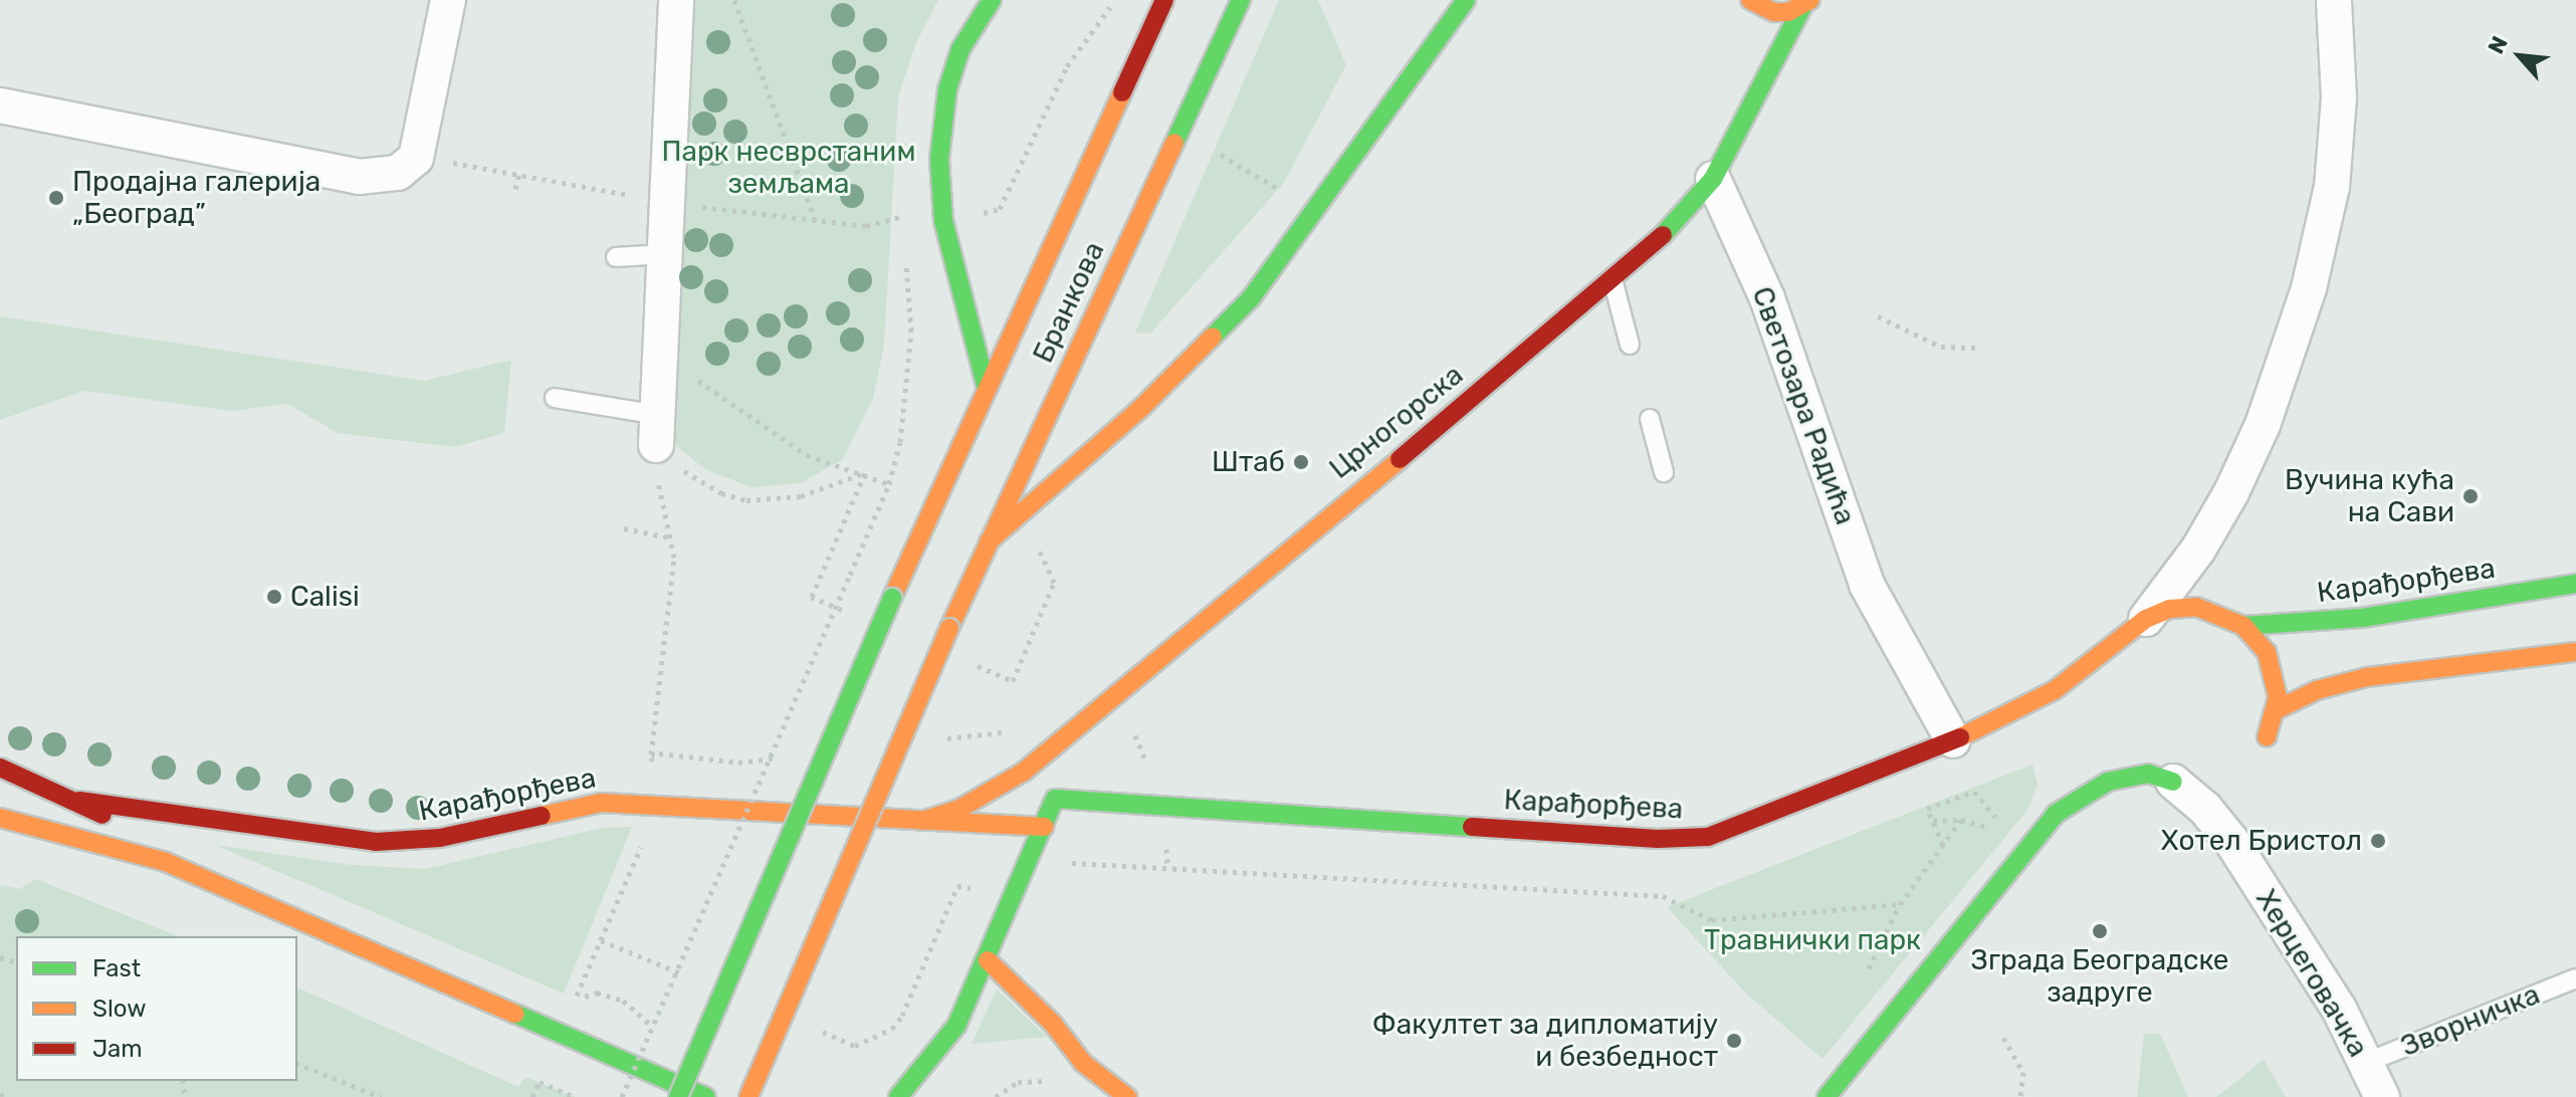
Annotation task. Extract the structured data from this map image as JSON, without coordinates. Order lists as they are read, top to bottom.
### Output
{
  "streets": {
    "main road": ["Бранкова", "Црногорска", "Карађорђева"],
    "street": ["Светозара Радића", "Херцеговачка"],
    "lane": ["Зворничка"]
  },
  "crossings": [
    ["Светозара Радића", "Црногорска"],
    ["Светозара Радића", "Карађорђева"],
    ["Црногорска", "Карађорђева"],
    ["Херцеговачка", "Зворничка"]
  ],
  "parks": ["Парк несврстаним земљама", "Травнички парк"],
  "places": [
    "Продајна галерија „Београд”",
    "Штаб",
    "Вучина кућа на Сави",
    "Calisi",
    "Хотел Бристол",
    "Зграда Београдске задруге",
    "Факултет за дипломатију и безбедност"
  ],
  "legend": ["Fast", "Slow", "Jam"],
  "north": "top left"
}
